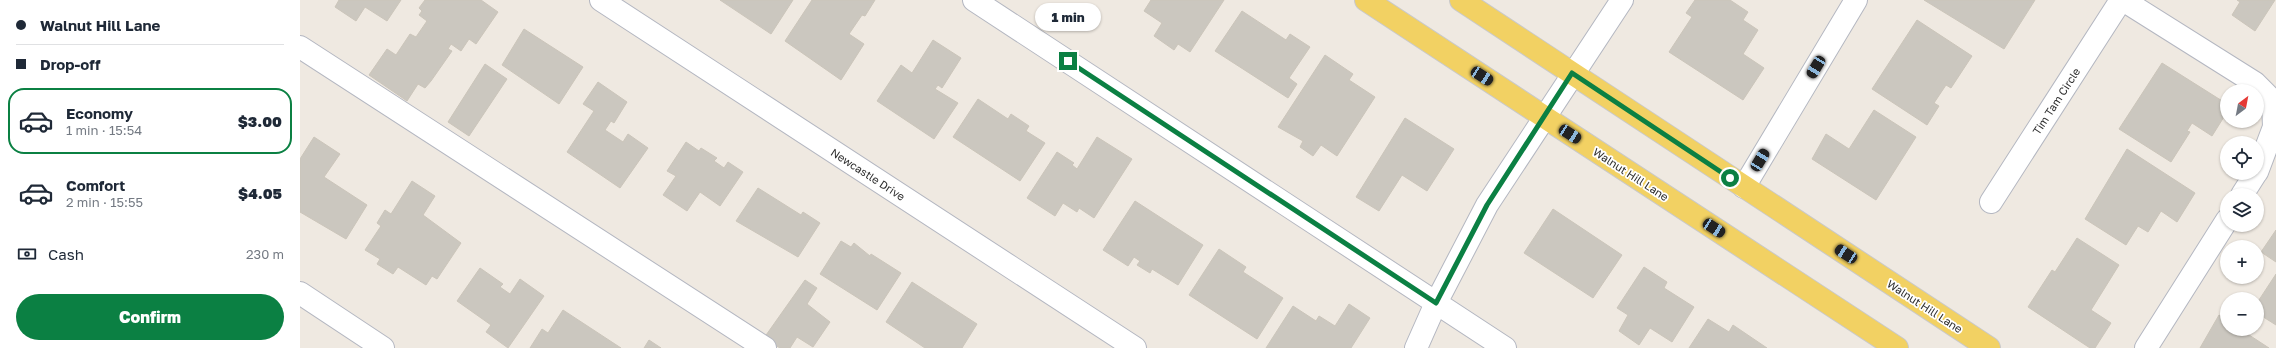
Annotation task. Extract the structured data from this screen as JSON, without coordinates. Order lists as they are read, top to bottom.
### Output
{
  "streets": {
    "main road": ["Walnut Hill Lane"],
    "street": ["Tim Tam Circle", "Newcastle Drive"]
  },
  "north": "top right",
  "page": {
    "banner": ["Walnut Hill Lane", "Drop-off"],
    "bubble": "1 min",
    "map_buttons": ["+", "−"],
    "list": [
      {
        "name": "Economy",
        "note": "1 min · 15:54",
        "value": "$3.00"
      },
      {
        "name": "Comfort",
        "note": "2 min · 15:55",
        "value": "$4.05"
      }
    ],
    "pay": ["Cash", "230 m"],
    "buttons": "Confirm"
  }
}
